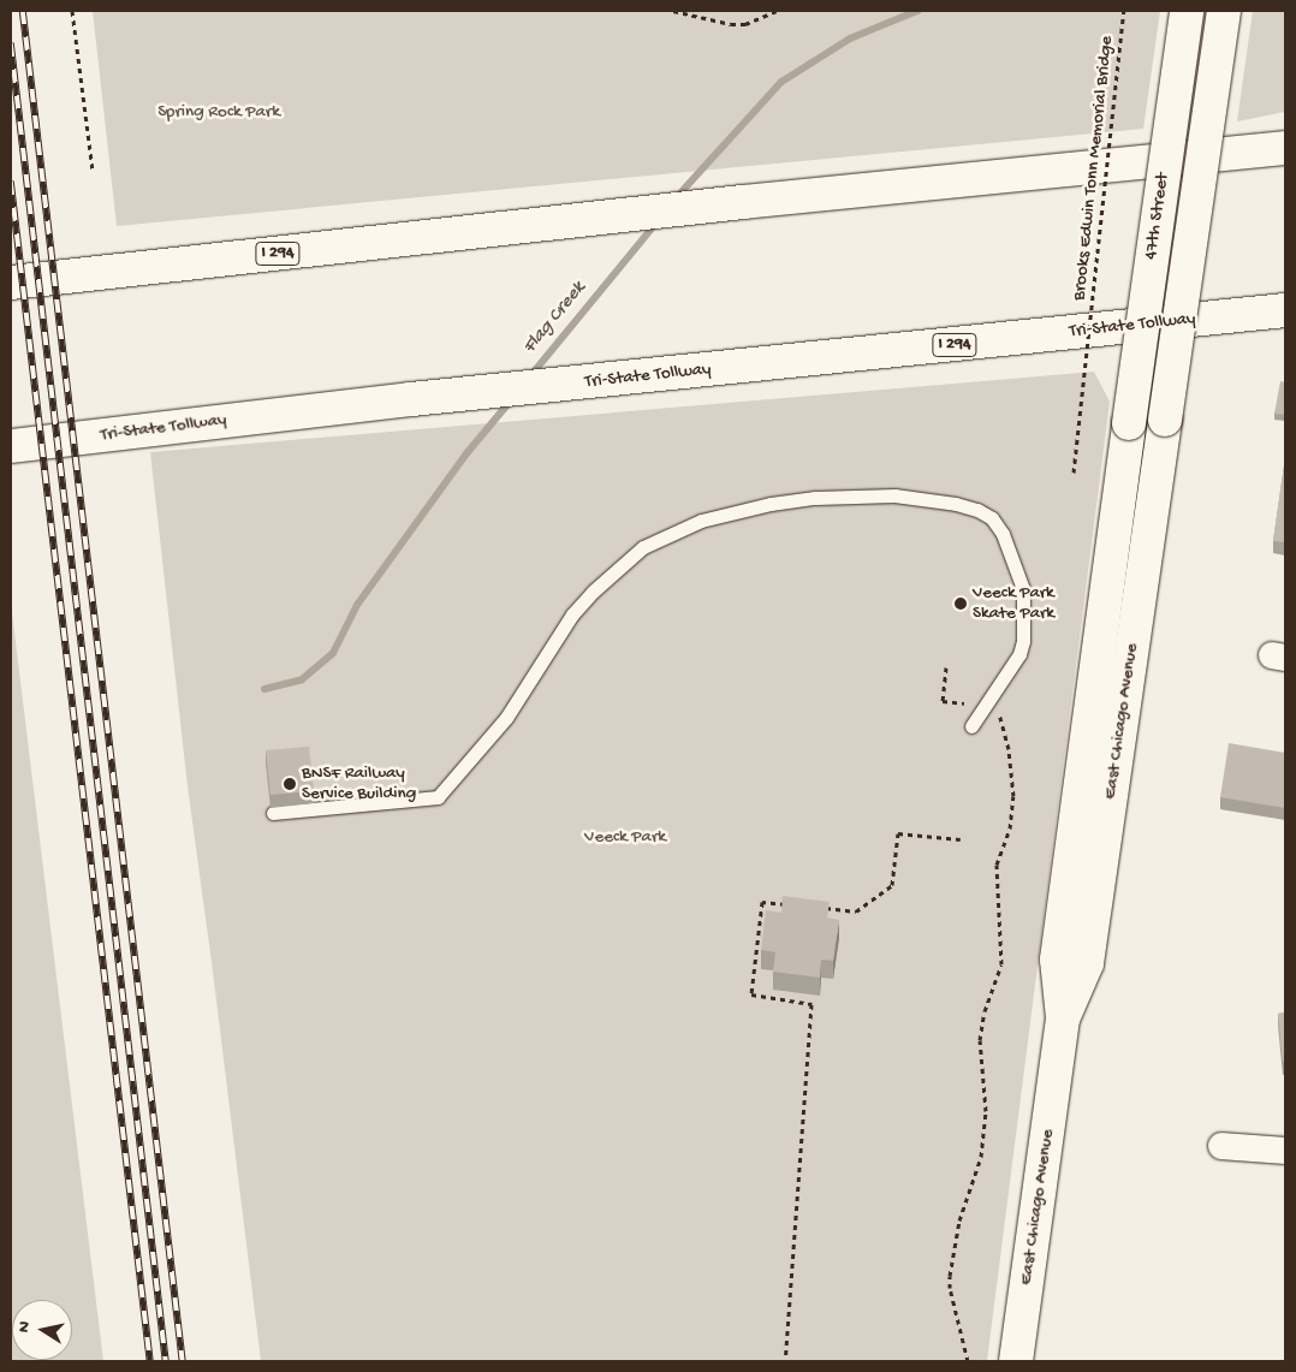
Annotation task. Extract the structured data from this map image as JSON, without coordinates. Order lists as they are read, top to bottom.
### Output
{
  "streets": {
    "main road": [
      "47th Street",
      "I 294",
      "Tri-State Tollway",
      "East Chicago Avenue"
    ],
    "path": ["Brooks Edwin Tonn Memorial Bridge"]
  },
  "crossings": [
    ["47th Street", "East Chicago Avenue"]
  ],
  "water": ["Flag Creek"],
  "parks": ["Spring Rock Park", "Veeck Park"],
  "places": ["Veeck Park Skate Park", "BNSF Railway Service Building"],
  "north": "left"
}
